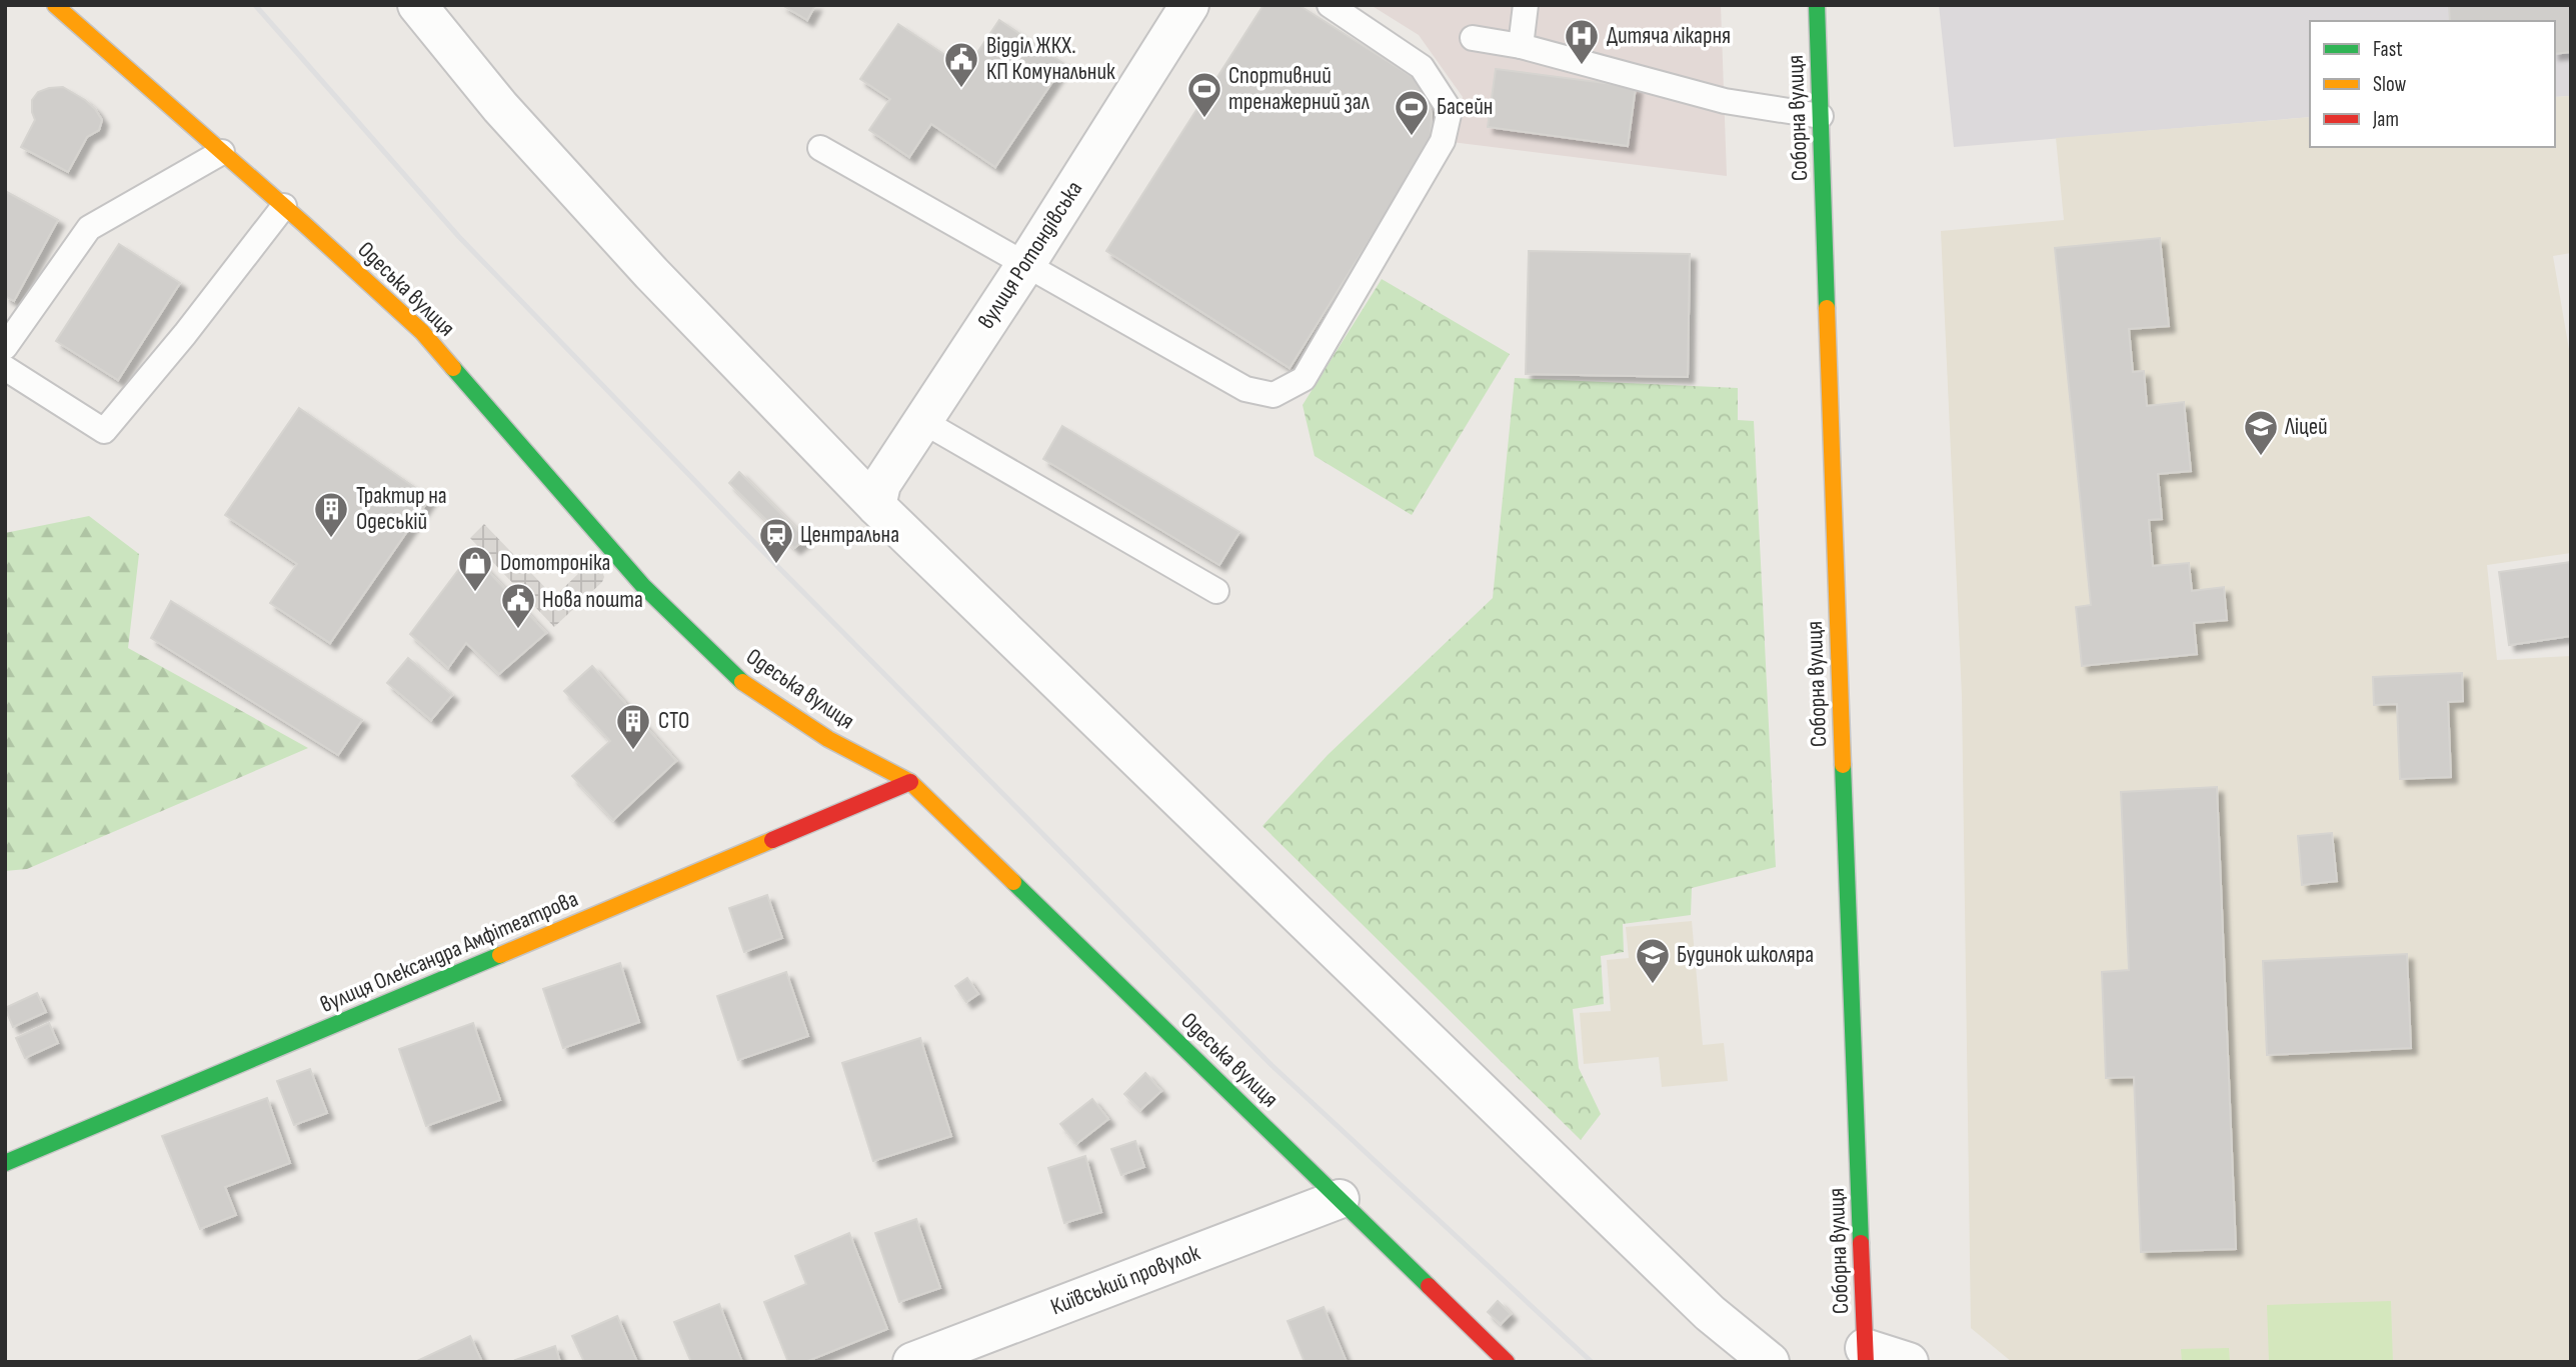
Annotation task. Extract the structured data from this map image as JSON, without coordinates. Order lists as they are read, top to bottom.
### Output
{
  "streets": {
    "street": [
      "Соборна вулиця",
      "вулиця Ротондівська",
      "Одеська вулиця",
      "вулиця Олександра Амфітеатрова",
      "Київський провулок"
    ]
  },
  "crossings": [
    ["Одеська вулиця", "вулиця Олександра Амфітеатрова"],
    ["Одеська вулиця", "Київський провулок"]
  ],
  "places": {
    "hospital": ["Дитяча лікарня"],
    "public building": ["Відділ ЖКХ. КП Комунальник", "Нова пошта"],
    "sports": ["Спортивний тренажерний зал", "Басейн"],
    "school or university": ["Ліцей", "Будинок школяра"],
    "building": ["Трактир на Одеській", "СТО"],
    "station": ["Центральна"],
    "shop": ["Domoтроніка"]
  },
  "legend": ["Fast", "Slow", "Jam"]
}
